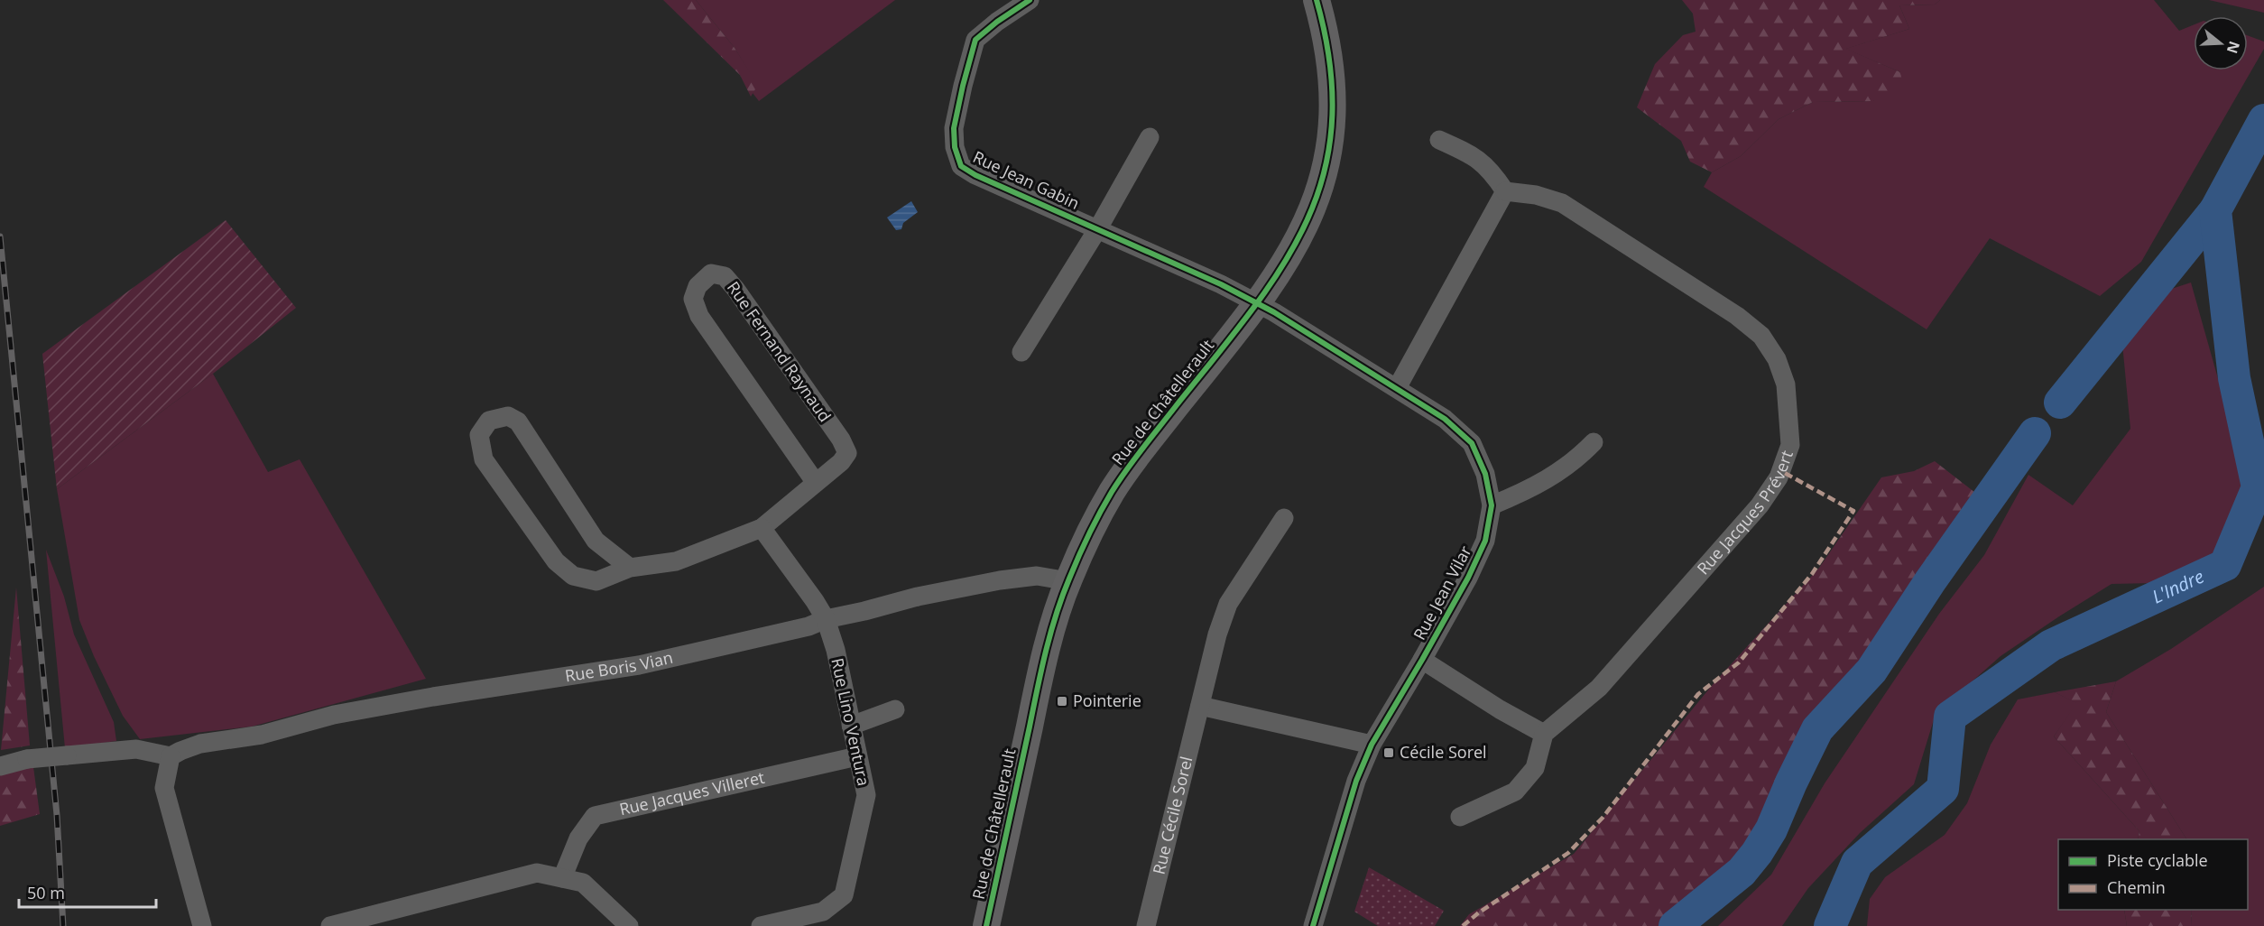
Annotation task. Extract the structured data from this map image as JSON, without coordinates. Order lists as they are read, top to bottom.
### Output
{
  "streets": {
    "main road": ["Rue de Châtellerault"],
    "street": [
      "Rue Jean Gabin",
      "Rue Fernand Raynaud",
      "Rue Jacques Prévert",
      "Rue Jean Vilar",
      "Rue Boris Vian",
      "Rue Lino Ventura",
      "Rue Jacques Villeret",
      "Rue Cécile Sorel"
    ]
  },
  "crossings": [
    ["Rue Jean Gabin", "Rue de Châtellerault"],
    ["Rue Jean Gabin", "Rue Jean Vilar"],
    ["Rue de Châtellerault", "Rue Jean Vilar"],
    ["Rue de Châtellerault", "Rue Boris Vian"],
    ["Rue Boris Vian", "Rue Lino Ventura"],
    ["Rue Lino Ventura", "Rue Jacques Villeret"]
  ],
  "water": ["L'Indre"],
  "places": {
    "transit": ["Pointerie", "Cécile Sorel"]
  },
  "legend": ["Piste cyclable", "Chemin"],
  "scale_bar": "50 m",
  "north": "right"
}
